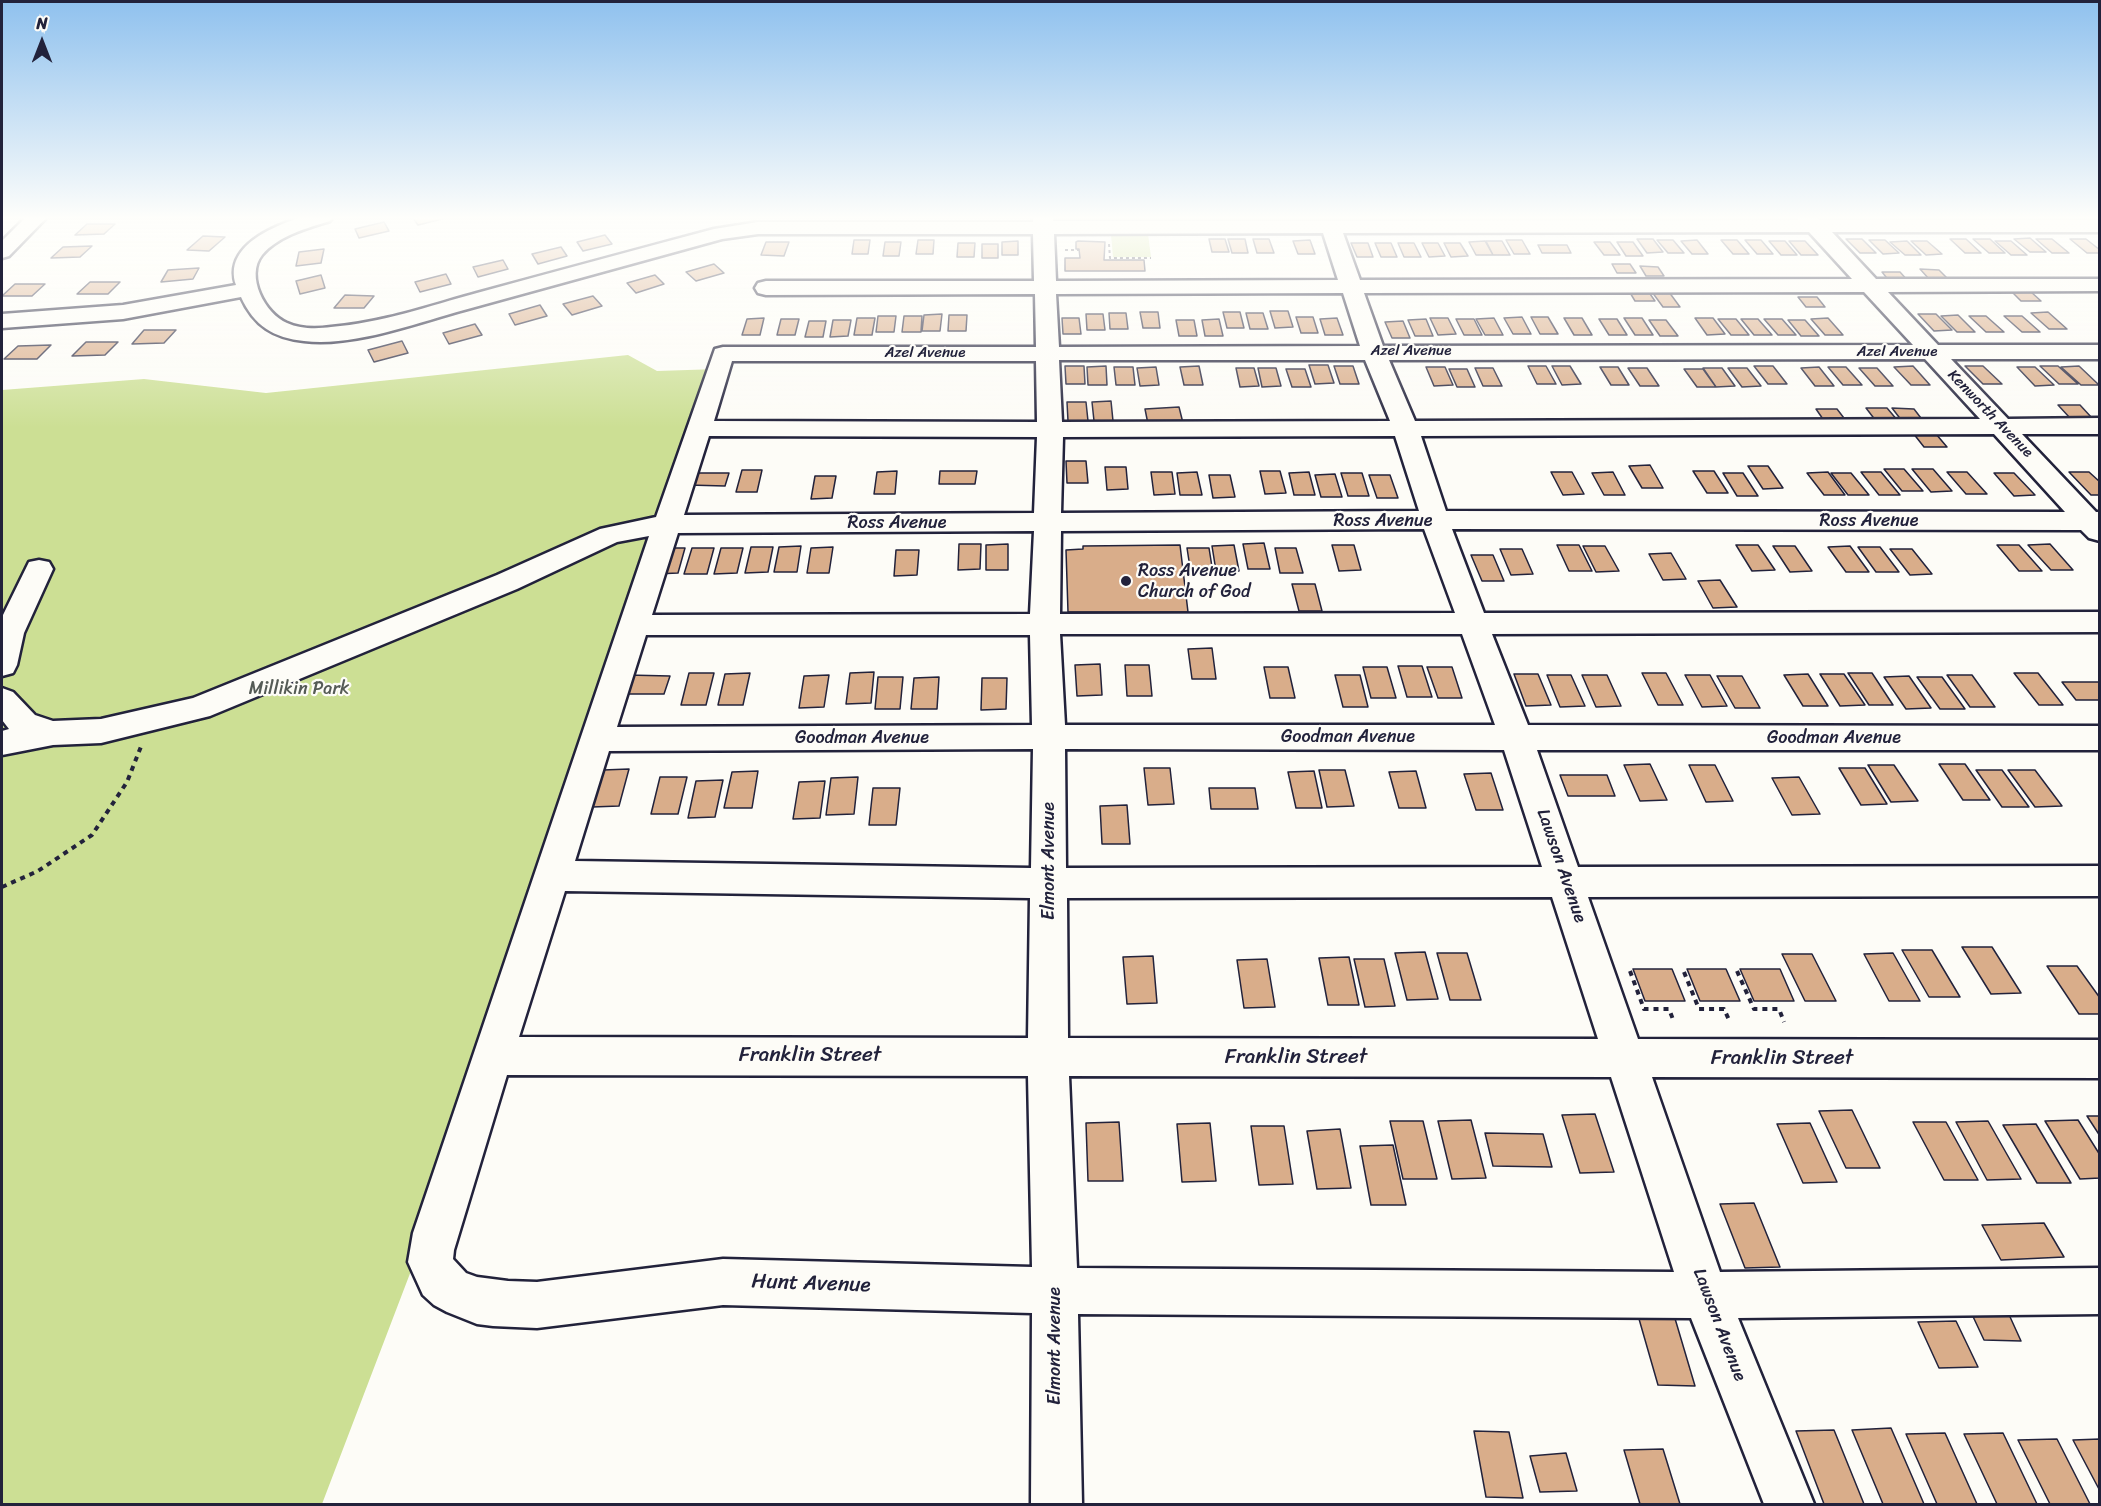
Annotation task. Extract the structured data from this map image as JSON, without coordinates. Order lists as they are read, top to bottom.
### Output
{
  "streets": {
    "street": [
      "Azel Avenue",
      "Kenworth Avenue",
      "Ross Avenue",
      "Goodman Avenue",
      "Elmont Avenue",
      "Lawson Avenue",
      "Franklin Street",
      "Hunt Avenue"
    ]
  },
  "crossings": [
    ["Azel Avenue", "Kenworth Avenue"],
    ["Azel Avenue", "Elmont Avenue"],
    ["Azel Avenue", "Lawson Avenue"],
    ["Azel Avenue", "Hunt Avenue"],
    ["Kenworth Avenue", "Ross Avenue"],
    ["Ross Avenue", "Elmont Avenue"],
    ["Ross Avenue", "Lawson Avenue"],
    ["Ross Avenue", "Hunt Avenue"],
    ["Goodman Avenue", "Elmont Avenue"],
    ["Goodman Avenue", "Lawson Avenue"],
    ["Goodman Avenue", "Hunt Avenue"],
    ["Elmont Avenue", "Franklin Street"],
    ["Elmont Avenue", "Hunt Avenue"],
    ["Lawson Avenue", "Franklin Street"],
    ["Lawson Avenue", "Hunt Avenue"],
    ["Franklin Street", "Hunt Avenue"]
  ],
  "parks": ["Millikin Park"],
  "places": ["Ross Avenue Church of God"],
  "north": "top"
}
